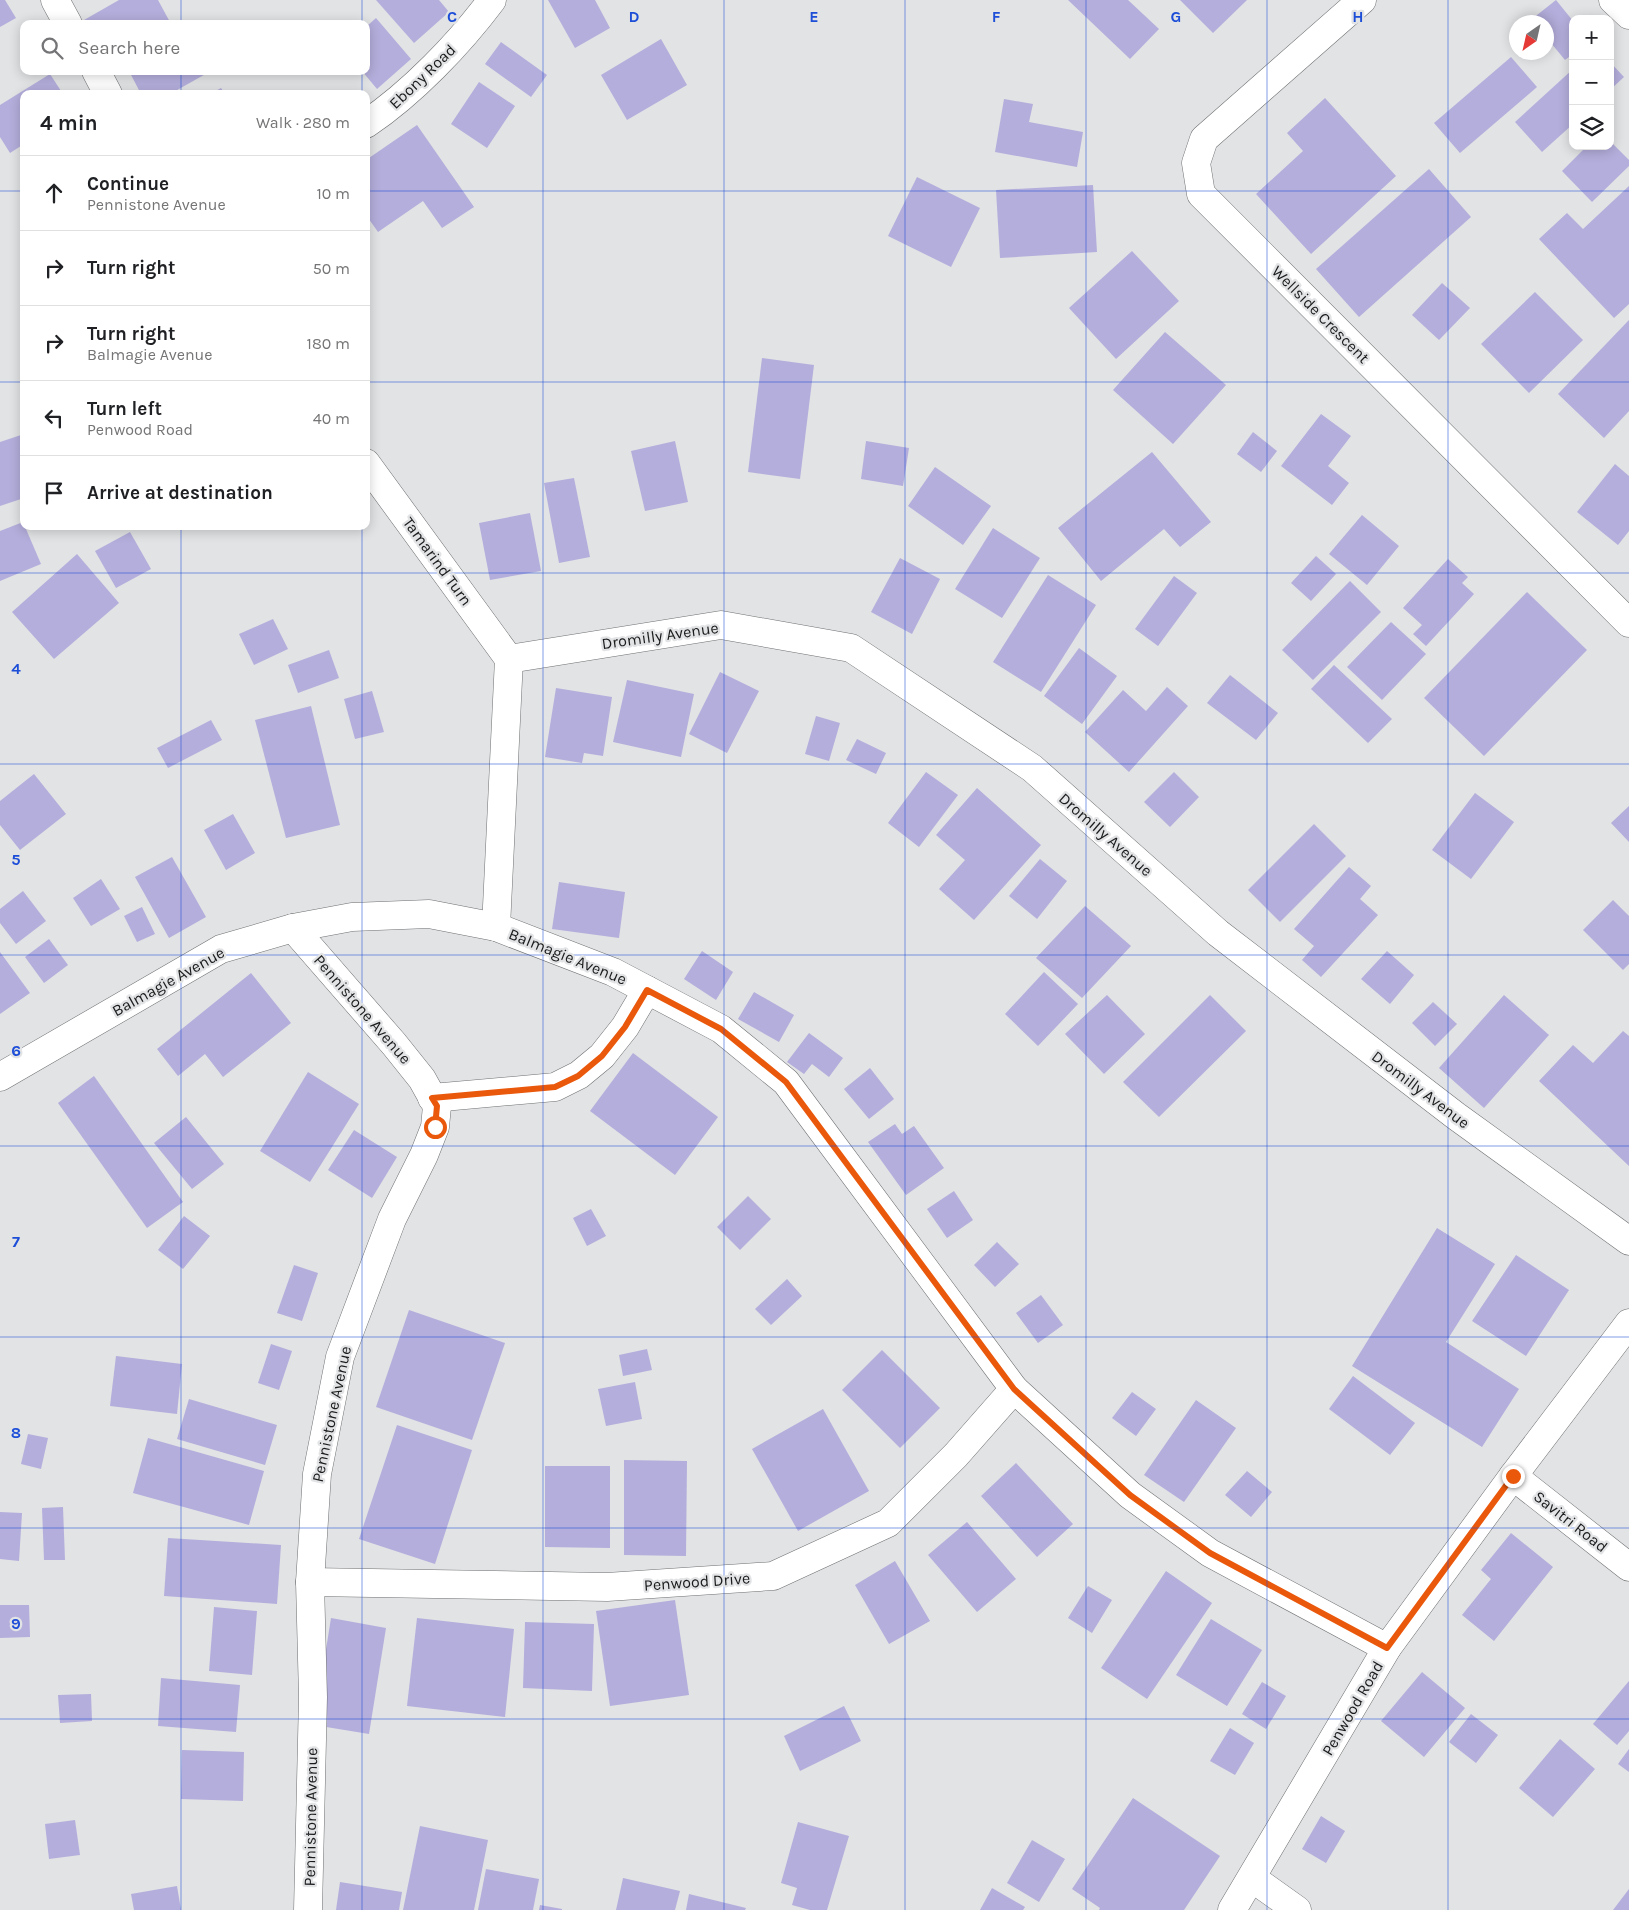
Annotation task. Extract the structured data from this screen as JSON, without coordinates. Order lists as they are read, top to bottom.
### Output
{
  "streets": {
    "street": [
      "Ebony Road",
      "Wellside Crescent",
      "Tamarind Turn",
      "Dromilly Avenue",
      "Balmagie Avenue",
      "Pennistone Avenue",
      "Savitri Road",
      "Penwood Drive",
      "Penwood Road"
    ]
  },
  "crossings": [
    ["Tamarind Turn", "Dromilly Avenue"],
    ["Balmagie Avenue", "Pennistone Avenue"],
    ["Balmagie Avenue", "Penwood Drive"],
    ["Balmagie Avenue", "Penwood Road"],
    ["Pennistone Avenue", "Penwood Drive"],
    ["Savitri Road", "Penwood Road"]
  ],
  "north": "bottom left",
  "page": {
    "map_buttons": ["+", "−"],
    "search": "Search here",
    "heading": ["4 min", "Walk · 280 m"],
    "list": [
      ["Continue", "Pennistone Avenue", "10 m"],
      ["Turn right", "50 m"],
      ["Turn right", "Balmagie Avenue", "180 m"],
      ["Turn left", "Penwood Road", "40 m"],
      "Arrive at destination"
    ]
  },
  "grid": {
    "columns": [
      "C",
      "D",
      "E",
      "F",
      "G",
      "H"
    ],
    "rows": [
      "4",
      "5",
      "6",
      "7",
      "8",
      "9"
    ]
  }
}
